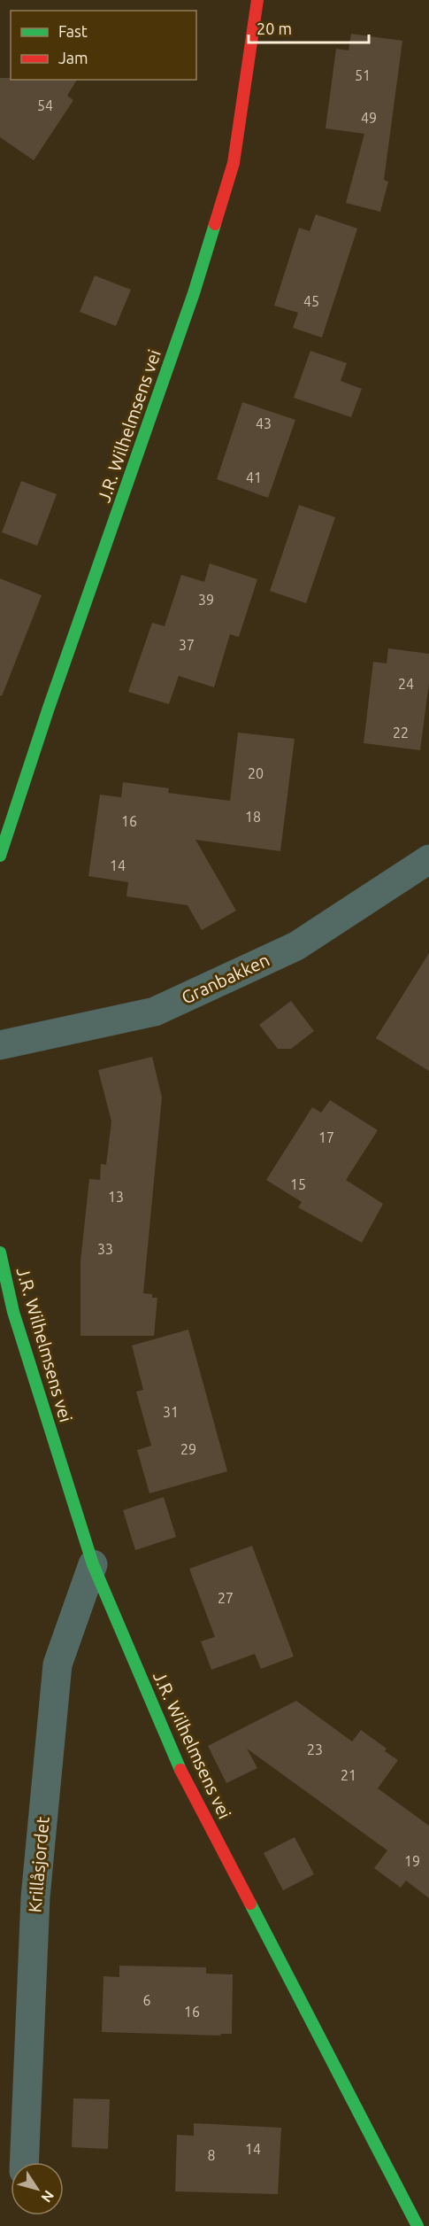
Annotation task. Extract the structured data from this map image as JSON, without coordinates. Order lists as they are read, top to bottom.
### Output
{
  "streets": {
    "street": ["J.R. Wilhelmsens vei", "Granbakken", "Krillåsjordet"]
  },
  "crossings": [
    ["J.R. Wilhelmsens vei", "Krillåsjordet"]
  ],
  "house_numbers": [
    "51",
    "54",
    "49",
    "45",
    "43",
    "41",
    "39",
    "37",
    "24",
    "22",
    "20",
    "18",
    "16",
    "14",
    "17",
    "15",
    "13",
    "33",
    "31",
    "29",
    "27",
    "23",
    "21",
    "19",
    "6",
    "16",
    "14",
    "8"
  ],
  "legend": ["Fast", "Jam"],
  "scale_bar": "20 m",
  "north": "bottom right"
}
